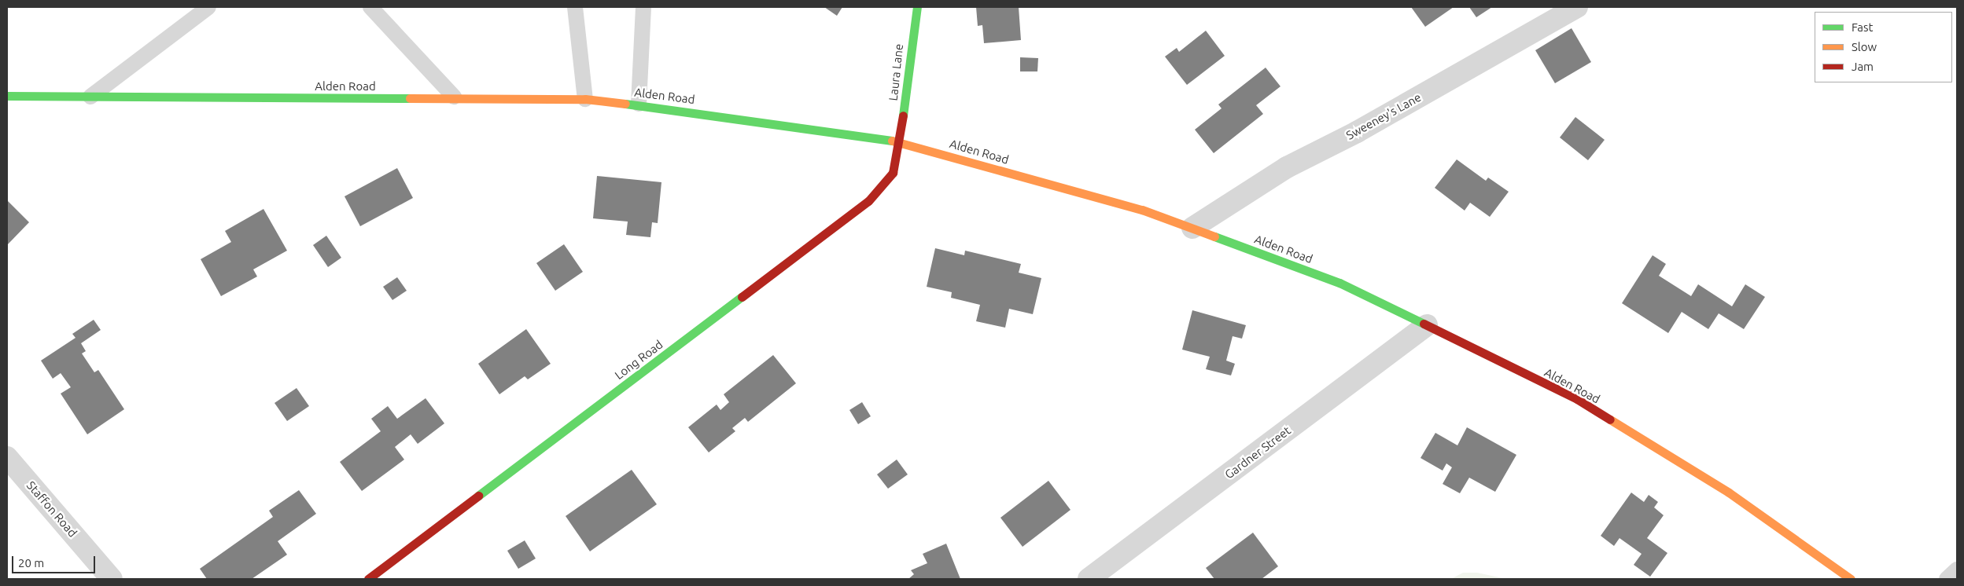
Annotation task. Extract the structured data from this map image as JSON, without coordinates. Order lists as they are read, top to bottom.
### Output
{
  "streets": {
    "main road": ["Laura Lane", "Alden Road", "Long Road"],
    "street": ["Sweeney's Lane", "Gardner Street", "Staffon Road"]
  },
  "crossings": [
    ["Laura Lane", "Alden Road"],
    ["Laura Lane", "Long Road"],
    ["Alden Road", "Sweeney's Lane"],
    ["Alden Road", "Long Road"],
    ["Alden Road", "Gardner Street"]
  ],
  "legend": ["Fast", "Slow", "Jam"],
  "scale_bar": "20 m"
}
